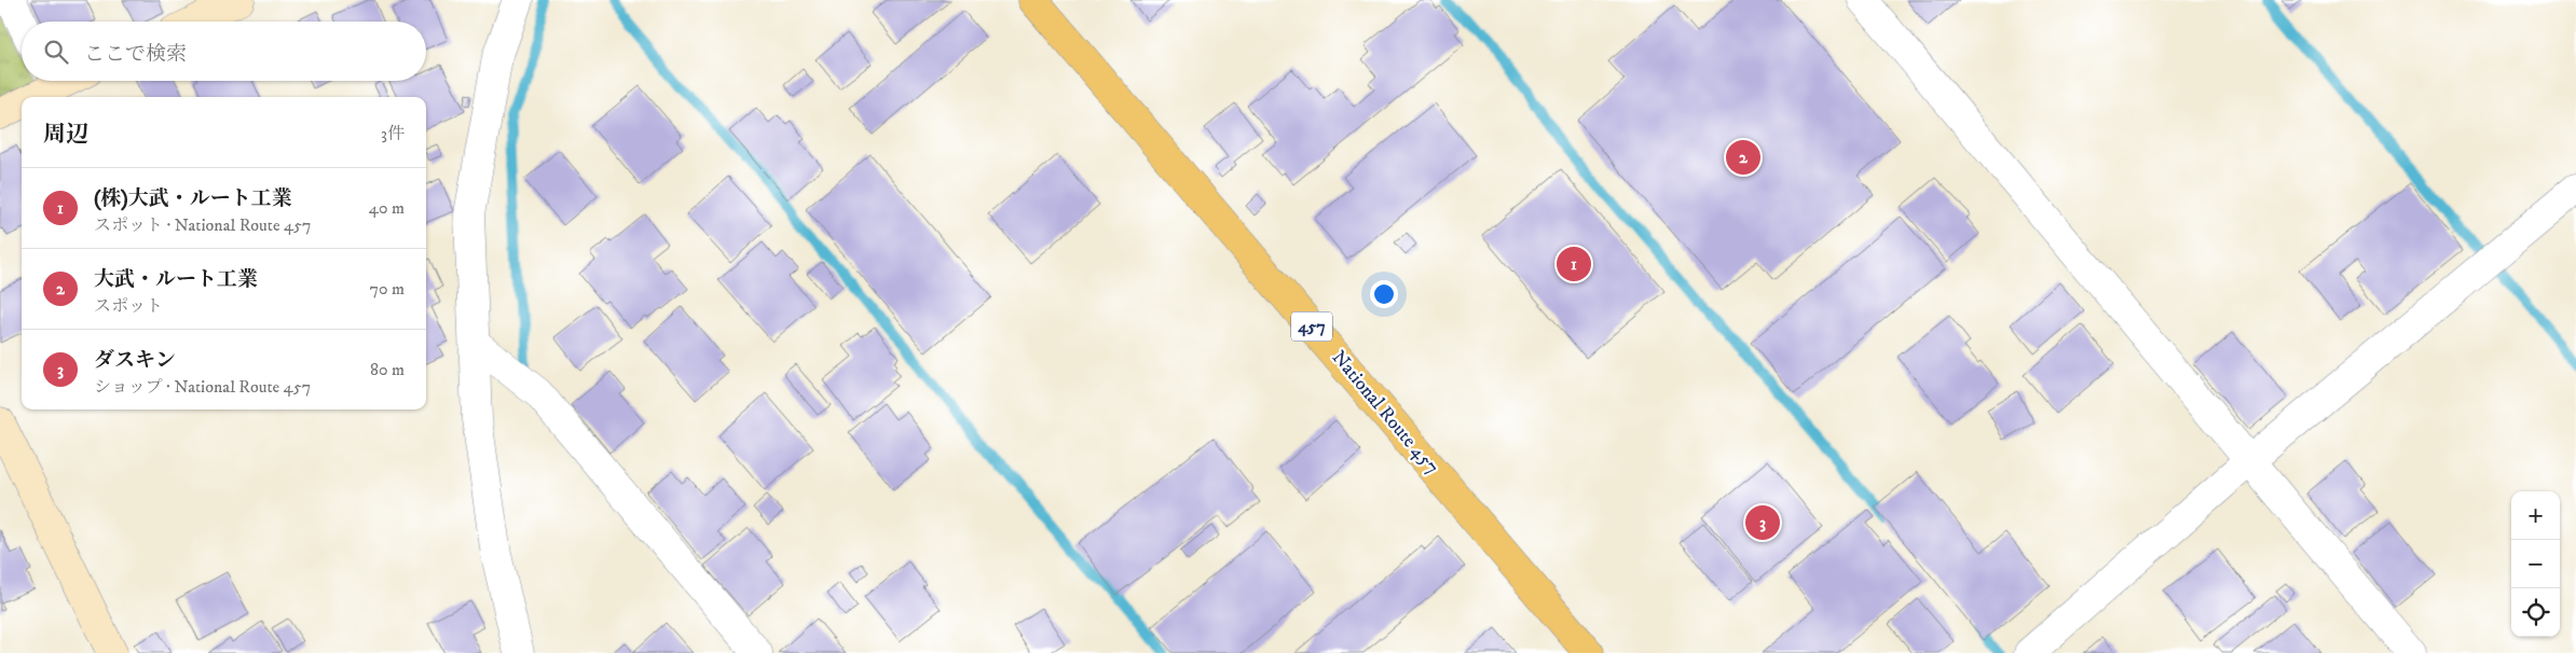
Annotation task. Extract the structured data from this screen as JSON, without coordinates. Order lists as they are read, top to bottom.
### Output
{
  "streets": {
    "highway": ["457", "National Route 457"]
  },
  "page": {
    "search": "ここで検索",
    "heading": ["周辺", "3件"],
    "pins": ["2", "1", "3"],
    "list": [
      {
        "mark": "1",
        "name": "(株)大武・ルート工業",
        "note": "スポット · National Route 457",
        "value": "40 m"
      },
      {
        "mark": "2",
        "name": "大武・ルート工業",
        "note": "スポット",
        "value": "70 m"
      },
      {
        "mark": "3",
        "name": "ダスキン",
        "note": "ショップ · National Route 457",
        "value": "80 m"
      }
    ],
    "map_buttons": ["+", "−"]
  }
}
